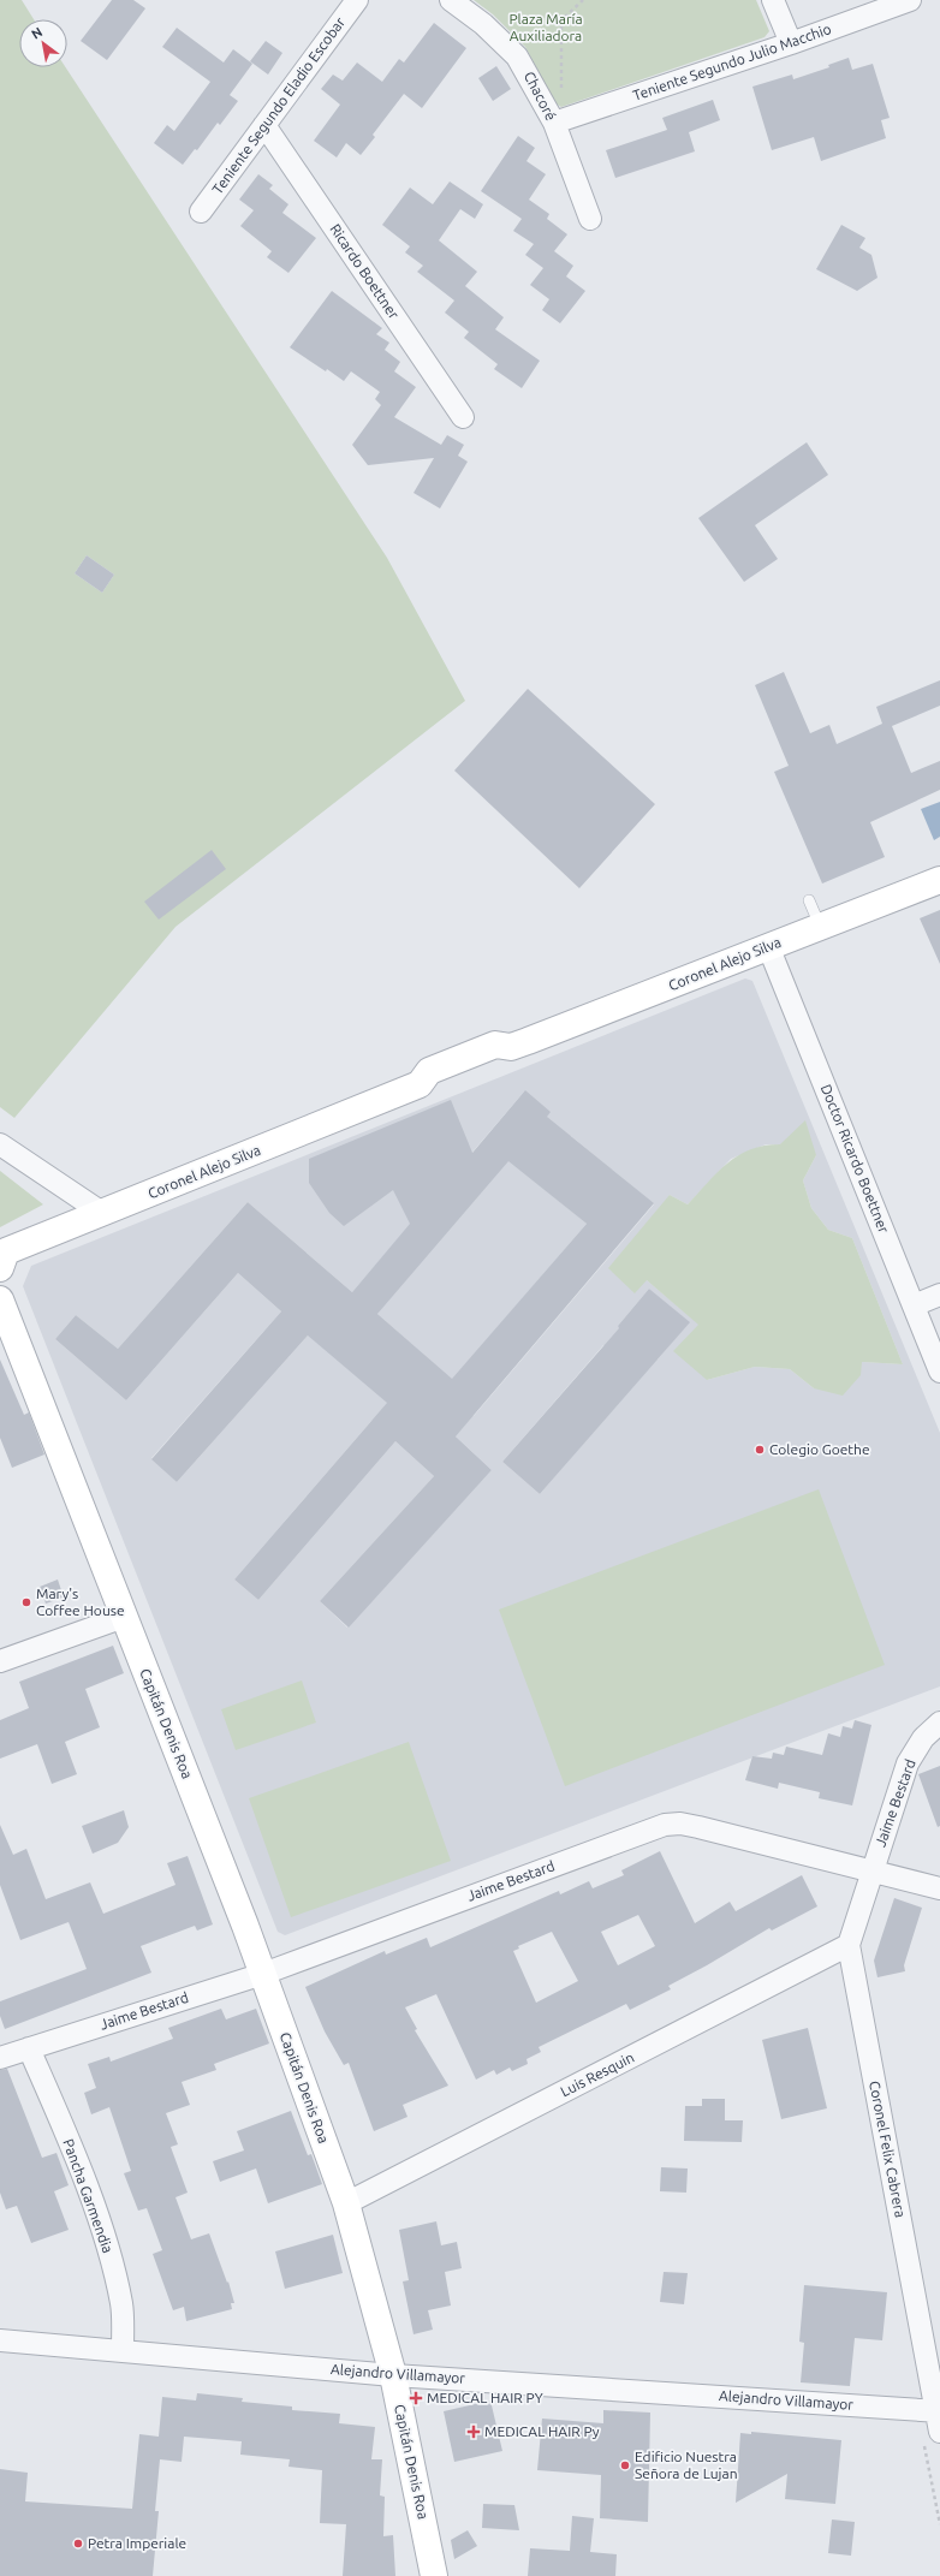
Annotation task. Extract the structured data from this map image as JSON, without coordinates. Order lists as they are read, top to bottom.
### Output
{
  "streets": {
    "main road": ["Coronel Alejo Silva", "Capitán Denis Roa"],
    "street": [
      "Teniente Segundo Julio Macchio",
      "Chacoré",
      "Teniente Segundo Eladio Escobar",
      "Ricardo Boettner",
      "Doctor Ricardo Boettner",
      "Jaime Bestard",
      "Luis Resquin",
      "Coronel Felix Cabrera",
      "Pancha Garmendia",
      "Alejandro Villamayor"
    ]
  },
  "crossings": [
    ["Teniente Segundo Julio Macchio", "Chacoré"],
    ["Teniente Segundo Eladio Escobar", "Ricardo Boettner"],
    ["Coronel Alejo Silva", "Doctor Ricardo Boettner"],
    ["Capitán Denis Roa", "Jaime Bestard"],
    ["Capitán Denis Roa", "Luis Resquin"],
    ["Capitán Denis Roa", "Alejandro Villamayor"],
    ["Jaime Bestard", "Coronel Felix Cabrera"],
    ["Jaime Bestard", "Pancha Garmendia"],
    ["Luis Resquin", "Coronel Felix Cabrera"],
    ["Coronel Felix Cabrera", "Alejandro Villamayor"],
    ["Pancha Garmendia", "Alejandro Villamayor"]
  ],
  "parks": ["Plaza María Auxiliadora"],
  "places": {
    "other": [
      "Colegio Goethe",
      "Mary's Coffee House",
      "Edificio Nuestra Señora de Lujan",
      "Petra Imperiale"
    ],
    "health": ["MEDICAL HAIR PY", "MEDICAL HAIR Py"]
  },
  "north": "top left"
}
